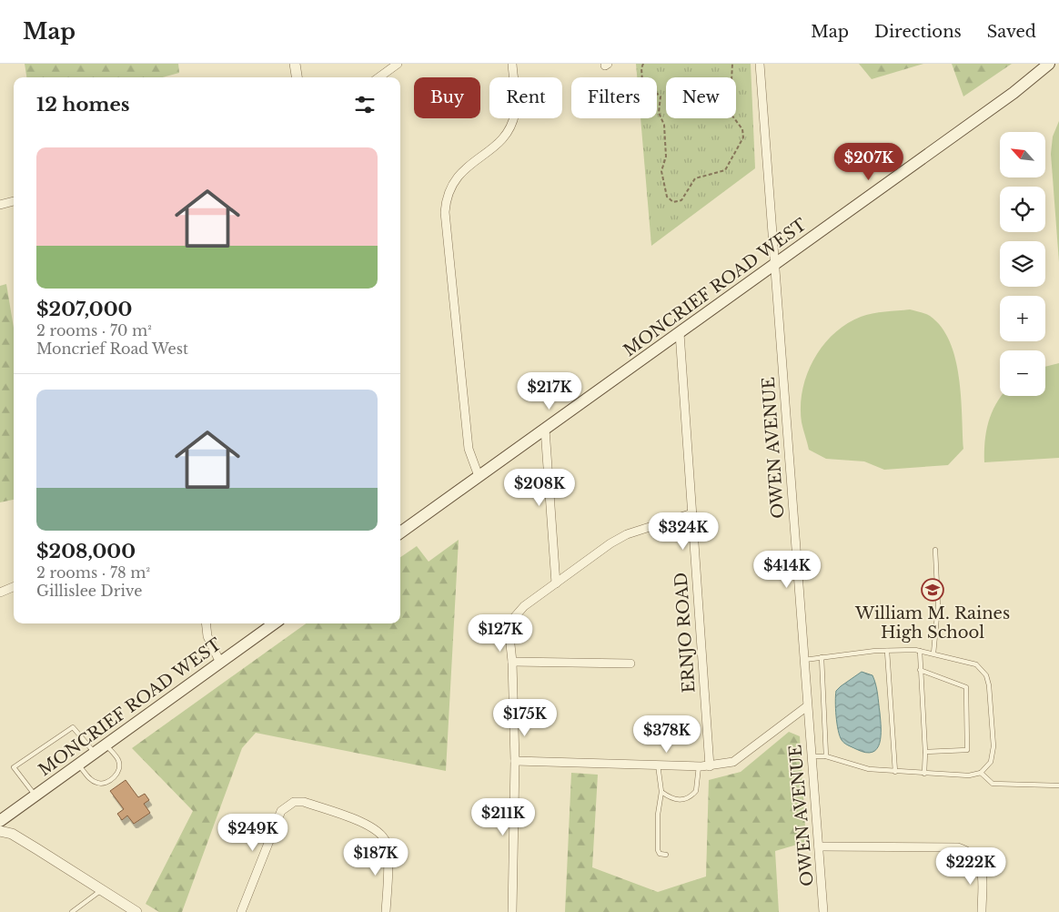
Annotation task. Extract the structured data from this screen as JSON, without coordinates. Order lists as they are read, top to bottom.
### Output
{
  "streets": {
    "main road": ["MONCRIEF ROAD WEST"],
    "street": ["OWEN AVENUE", "ERNJO ROAD"]
  },
  "crossings": [
    ["MONCRIEF ROAD WEST", "OWEN AVENUE"],
    ["MONCRIEF ROAD WEST", "ERNJO ROAD"]
  ],
  "places": {
    "school or university": ["William M. Raines High School"]
  },
  "north": "top left",
  "page": {
    "header": "Map",
    "nav": ["Map", "Directions", "Saved"],
    "chip": [
      "Buy",
      "Rent",
      "Filters",
      "New"
    ],
    "heading": "12 homes",
    "map_buttons": ["+", "−"],
    "list": [
      {
        "name": "$207,000",
        "note": "2 rooms · 70 m² · Moncrief Road West"
      },
      {
        "name": "$208,000",
        "note": "2 rooms · 78 m² · Gillislee Drive"
      }
    ],
    "price": [
      "$207K",
      "$217K",
      "$208K",
      "$324K",
      "$414K",
      "$127K",
      "$175K",
      "$378K",
      "$211K",
      "$249K",
      "$187K",
      "$222K"
    ]
  }
}
